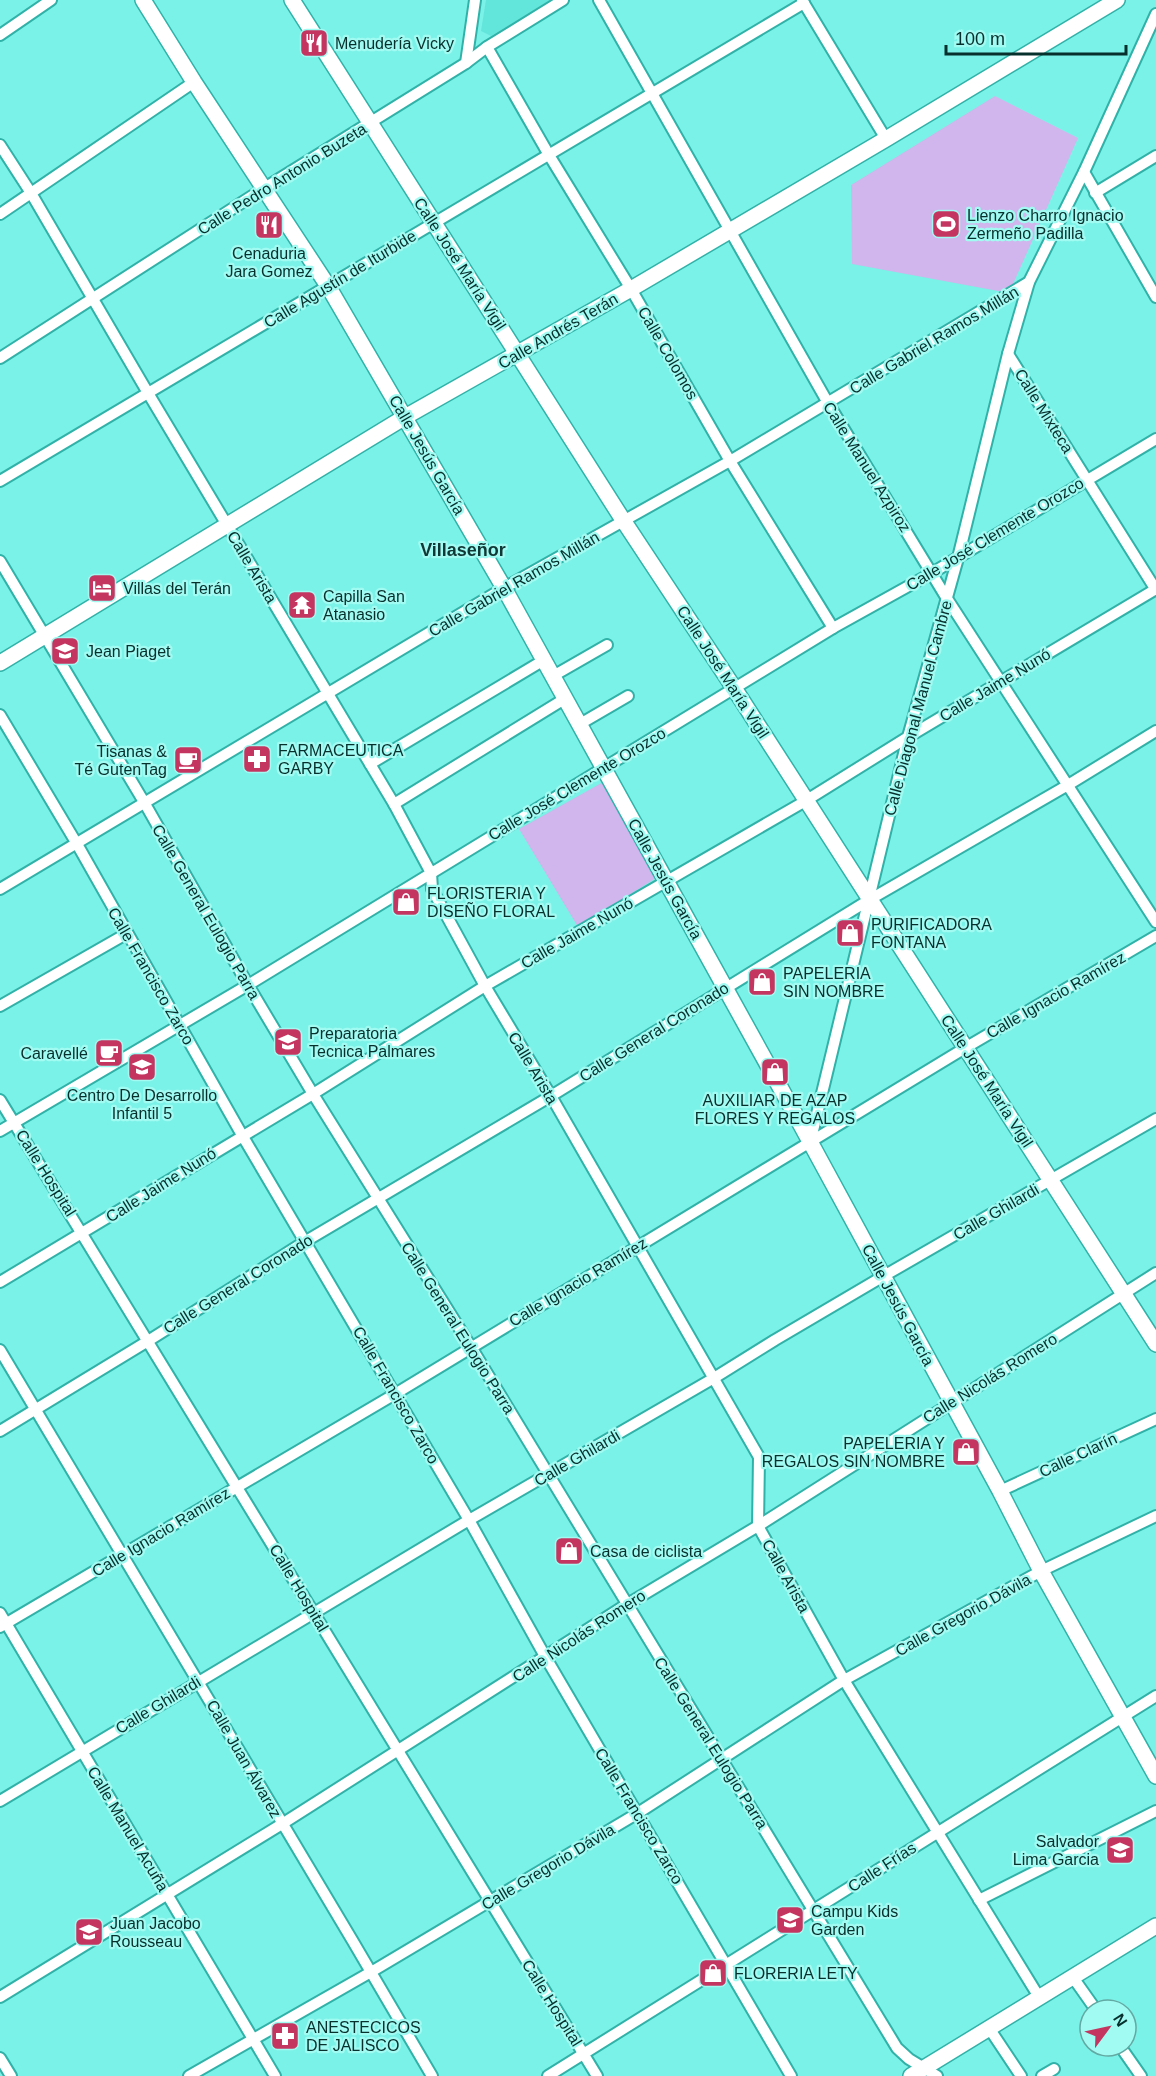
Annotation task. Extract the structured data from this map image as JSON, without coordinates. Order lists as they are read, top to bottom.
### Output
{
  "streets": {
    "street": [
      "Calle Pedro Antonio Buzeta",
      "Calle José María Vigil",
      "Calle Agustín de Iturbide",
      "Calle Andrés Terán",
      "Calle Gabriel Ramos Millán",
      "Calle Colomos",
      "Calle Mixteca",
      "Calle Jesús García",
      "Calle Manuel Azpiroz",
      "Calle José Clemente Orozco",
      "Calle Arista",
      "Calle Jaime Nunó",
      "Calle Diagonal Manuel Cambre",
      "Calle General Eulogio Parra",
      "Calle Francisco Zarco",
      "Calle Ignacio Ramírez",
      "Calle General Coronado",
      "Calle Hospital",
      "Calle Ghilardi",
      "Calle Nicolás Romero",
      "Calle Clarín",
      "Calle Gregorio Dávila",
      "Calle Juan Álvarez",
      "Calle Manuel Acuña",
      "Calle Frías"
    ]
  },
  "crossings": [
    ["Calle Pedro Antonio Buzeta", "Calle José María Vigil"],
    ["Calle Pedro Antonio Buzeta", "Calle Colomos"],
    ["Calle Pedro Antonio Buzeta", "Calle Jesús García"],
    ["Calle Pedro Antonio Buzeta", "Calle Arista"],
    ["Calle José María Vigil", "Calle Agustín de Iturbide"],
    ["Calle José María Vigil", "Calle Andrés Terán"],
    ["Calle José María Vigil", "Calle Gabriel Ramos Millán"],
    ["Calle José María Vigil", "Calle José Clemente Orozco"],
    ["Calle José María Vigil", "Calle Jaime Nunó"],
    ["Calle José María Vigil", "Calle Diagonal Manuel Cambre"],
    ["Calle José María Vigil", "Calle Ignacio Ramírez"],
    ["Calle José María Vigil", "Calle General Coronado"],
    ["Calle José María Vigil", "Calle Ghilardi"],
    ["Calle José María Vigil", "Calle Nicolás Romero"],
    ["Calle Agustín de Iturbide", "Calle Colomos"],
    ["Calle Agustín de Iturbide", "Calle Jesús García"],
    ["Calle Agustín de Iturbide", "Calle Manuel Azpiroz"],
    ["Calle Agustín de Iturbide", "Calle Arista"],
    ["Calle Andrés Terán", "Calle Colomos"],
    ["Calle Andrés Terán", "Calle Jesús García"],
    ["Calle Andrés Terán", "Calle Manuel Azpiroz"],
    ["Calle Andrés Terán", "Calle Arista"],
    ["Calle Andrés Terán", "Calle General Eulogio Parra"],
    ["Calle Gabriel Ramos Millán", "Calle Colomos"],
    ["Calle Gabriel Ramos Millán", "Calle Jesús García"],
    ["Calle Gabriel Ramos Millán", "Calle Manuel Azpiroz"],
    ["Calle Gabriel Ramos Millán", "Calle Arista"],
    ["Calle Gabriel Ramos Millán", "Calle Diagonal Manuel Cambre"],
    ["Calle Gabriel Ramos Millán", "Calle General Eulogio Parra"],
    ["Calle Gabriel Ramos Millán", "Calle Francisco Zarco"],
    ["Calle Colomos", "Calle José Clemente Orozco"],
    ["Calle Mixteca", "Calle José Clemente Orozco"],
    ["Calle Mixteca", "Calle Jaime Nunó"],
    ["Calle Mixteca", "Calle Diagonal Manuel Cambre"],
    ["Calle Jesús García", "Calle José Clemente Orozco"],
    ["Calle Jesús García", "Calle Jaime Nunó"],
    ["Calle Jesús García", "Calle Diagonal Manuel Cambre"],
    ["Calle Jesús García", "Calle Ignacio Ramírez"],
    ["Calle Jesús García", "Calle General Coronado"],
    ["Calle Jesús García", "Calle Ghilardi"],
    ["Calle Jesús García", "Calle Nicolás Romero"],
    ["Calle Jesús García", "Calle Clarín"],
    ["Calle Jesús García", "Calle Gregorio Dávila"],
    ["Calle Jesús García", "Calle Frías"],
    ["Calle Manuel Azpiroz", "Calle José Clemente Orozco"],
    ["Calle Manuel Azpiroz", "Calle Jaime Nunó"],
    ["Calle Manuel Azpiroz", "Calle Diagonal Manuel Cambre"],
    ["Calle Manuel Azpiroz", "Calle General Coronado"],
    ["Calle José Clemente Orozco", "Calle Arista"],
    ["Calle José Clemente Orozco", "Calle Diagonal Manuel Cambre"],
    ["Calle José Clemente Orozco", "Calle General Eulogio Parra"],
    ["Calle José Clemente Orozco", "Calle Francisco Zarco"],
    ["Calle José Clemente Orozco", "Calle Hospital"],
    ["Calle Arista", "Calle Jaime Nunó"],
    ["Calle Arista", "Calle Ignacio Ramírez"],
    ["Calle Arista", "Calle General Coronado"],
    ["Calle Arista", "Calle Ghilardi"],
    ["Calle Arista", "Calle Nicolás Romero"],
    ["Calle Arista", "Calle Gregorio Dávila"],
    ["Calle Arista", "Calle Frías"],
    ["Calle Jaime Nunó", "Calle Diagonal Manuel Cambre"],
    ["Calle Jaime Nunó", "Calle General Eulogio Parra"],
    ["Calle Jaime Nunó", "Calle Francisco Zarco"],
    ["Calle Jaime Nunó", "Calle Hospital"],
    ["Calle Diagonal Manuel Cambre", "Calle Ignacio Ramírez"],
    ["Calle Diagonal Manuel Cambre", "Calle General Coronado"],
    ["Calle General Eulogio Parra", "Calle Ignacio Ramírez"],
    ["Calle General Eulogio Parra", "Calle General Coronado"],
    ["Calle General Eulogio Parra", "Calle Ghilardi"],
    ["Calle General Eulogio Parra", "Calle Nicolás Romero"],
    ["Calle General Eulogio Parra", "Calle Gregorio Dávila"],
    ["Calle General Eulogio Parra", "Calle Frías"],
    ["Calle Francisco Zarco", "Calle Ignacio Ramírez"],
    ["Calle Francisco Zarco", "Calle General Coronado"],
    ["Calle Francisco Zarco", "Calle Ghilardi"],
    ["Calle Francisco Zarco", "Calle Nicolás Romero"],
    ["Calle Francisco Zarco", "Calle Gregorio Dávila"],
    ["Calle Francisco Zarco", "Calle Frías"],
    ["Calle Ignacio Ramírez", "Calle Hospital"],
    ["Calle Ignacio Ramírez", "Calle Juan Álvarez"],
    ["Calle Ignacio Ramírez", "Calle Manuel Acuña"],
    ["Calle General Coronado", "Calle Hospital"],
    ["Calle General Coronado", "Calle Juan Álvarez"],
    ["Calle Hospital", "Calle Ghilardi"],
    ["Calle Hospital", "Calle Nicolás Romero"],
    ["Calle Hospital", "Calle Gregorio Dávila"],
    ["Calle Hospital", "Calle Frías"],
    ["Calle Ghilardi", "Calle Juan Álvarez"],
    ["Calle Ghilardi", "Calle Manuel Acuña"],
    ["Calle Nicolás Romero", "Calle Juan Álvarez"],
    ["Calle Nicolás Romero", "Calle Manuel Acuña"],
    ["Calle Gregorio Dávila", "Calle Juan Álvarez"],
    ["Calle Gregorio Dávila", "Calle Manuel Acuña"]
  ],
  "districts": ["Villaseñor"],
  "places": {
    "restaurant": ["Menudería Vicky", "Cenaduria Jara Gomez"],
    "sports": ["Lienzo Charro Ignacio Zermeño Padilla"],
    "hotel": ["Villas del Terán"],
    "temple": ["Capilla San Atanasio"],
    "school or university": [
      "Jean Piaget",
      "Preparatoria Tecnica Palmares",
      "Centro De Desarrollo Infantil 5",
      "Salvador Lima Garcia",
      "Campu Kids Garden",
      "Juan Jacobo Rousseau"
    ],
    "pharmacy": ["FARMACEUTICA GARBY", "ANESTECICOS DE JALISCO"],
    "cafe": ["Tisanas & Té GutenTag", "Caravellé"],
    "shop": [
      "FLORISTERIA Y DISEÑO FLORAL",
      "PURIFICADORA FONTANA",
      "PAPELERIA SIN NOMBRE",
      "AUXILIAR DE AZAP FLORES Y REGALOS",
      "PAPELERIA Y REGALOS SIN NOMBRE",
      "Casa de ciclista",
      "FLORERIA LETY"
    ]
  },
  "scale_bar": "100 m",
  "north": "top right"
}
